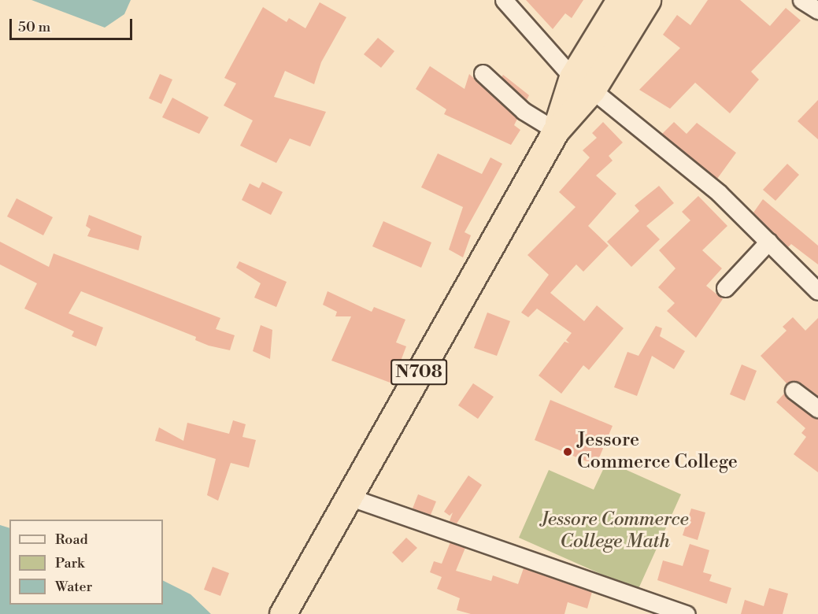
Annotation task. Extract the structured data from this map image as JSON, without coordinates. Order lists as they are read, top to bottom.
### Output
{
  "streets": {
    "highway": ["N708"]
  },
  "parks": ["Jessore Commerce College Math"],
  "places": ["Jessore Commerce College"],
  "legend": ["Road", "Park", "Water"],
  "scale_bar": "50 m"
}
